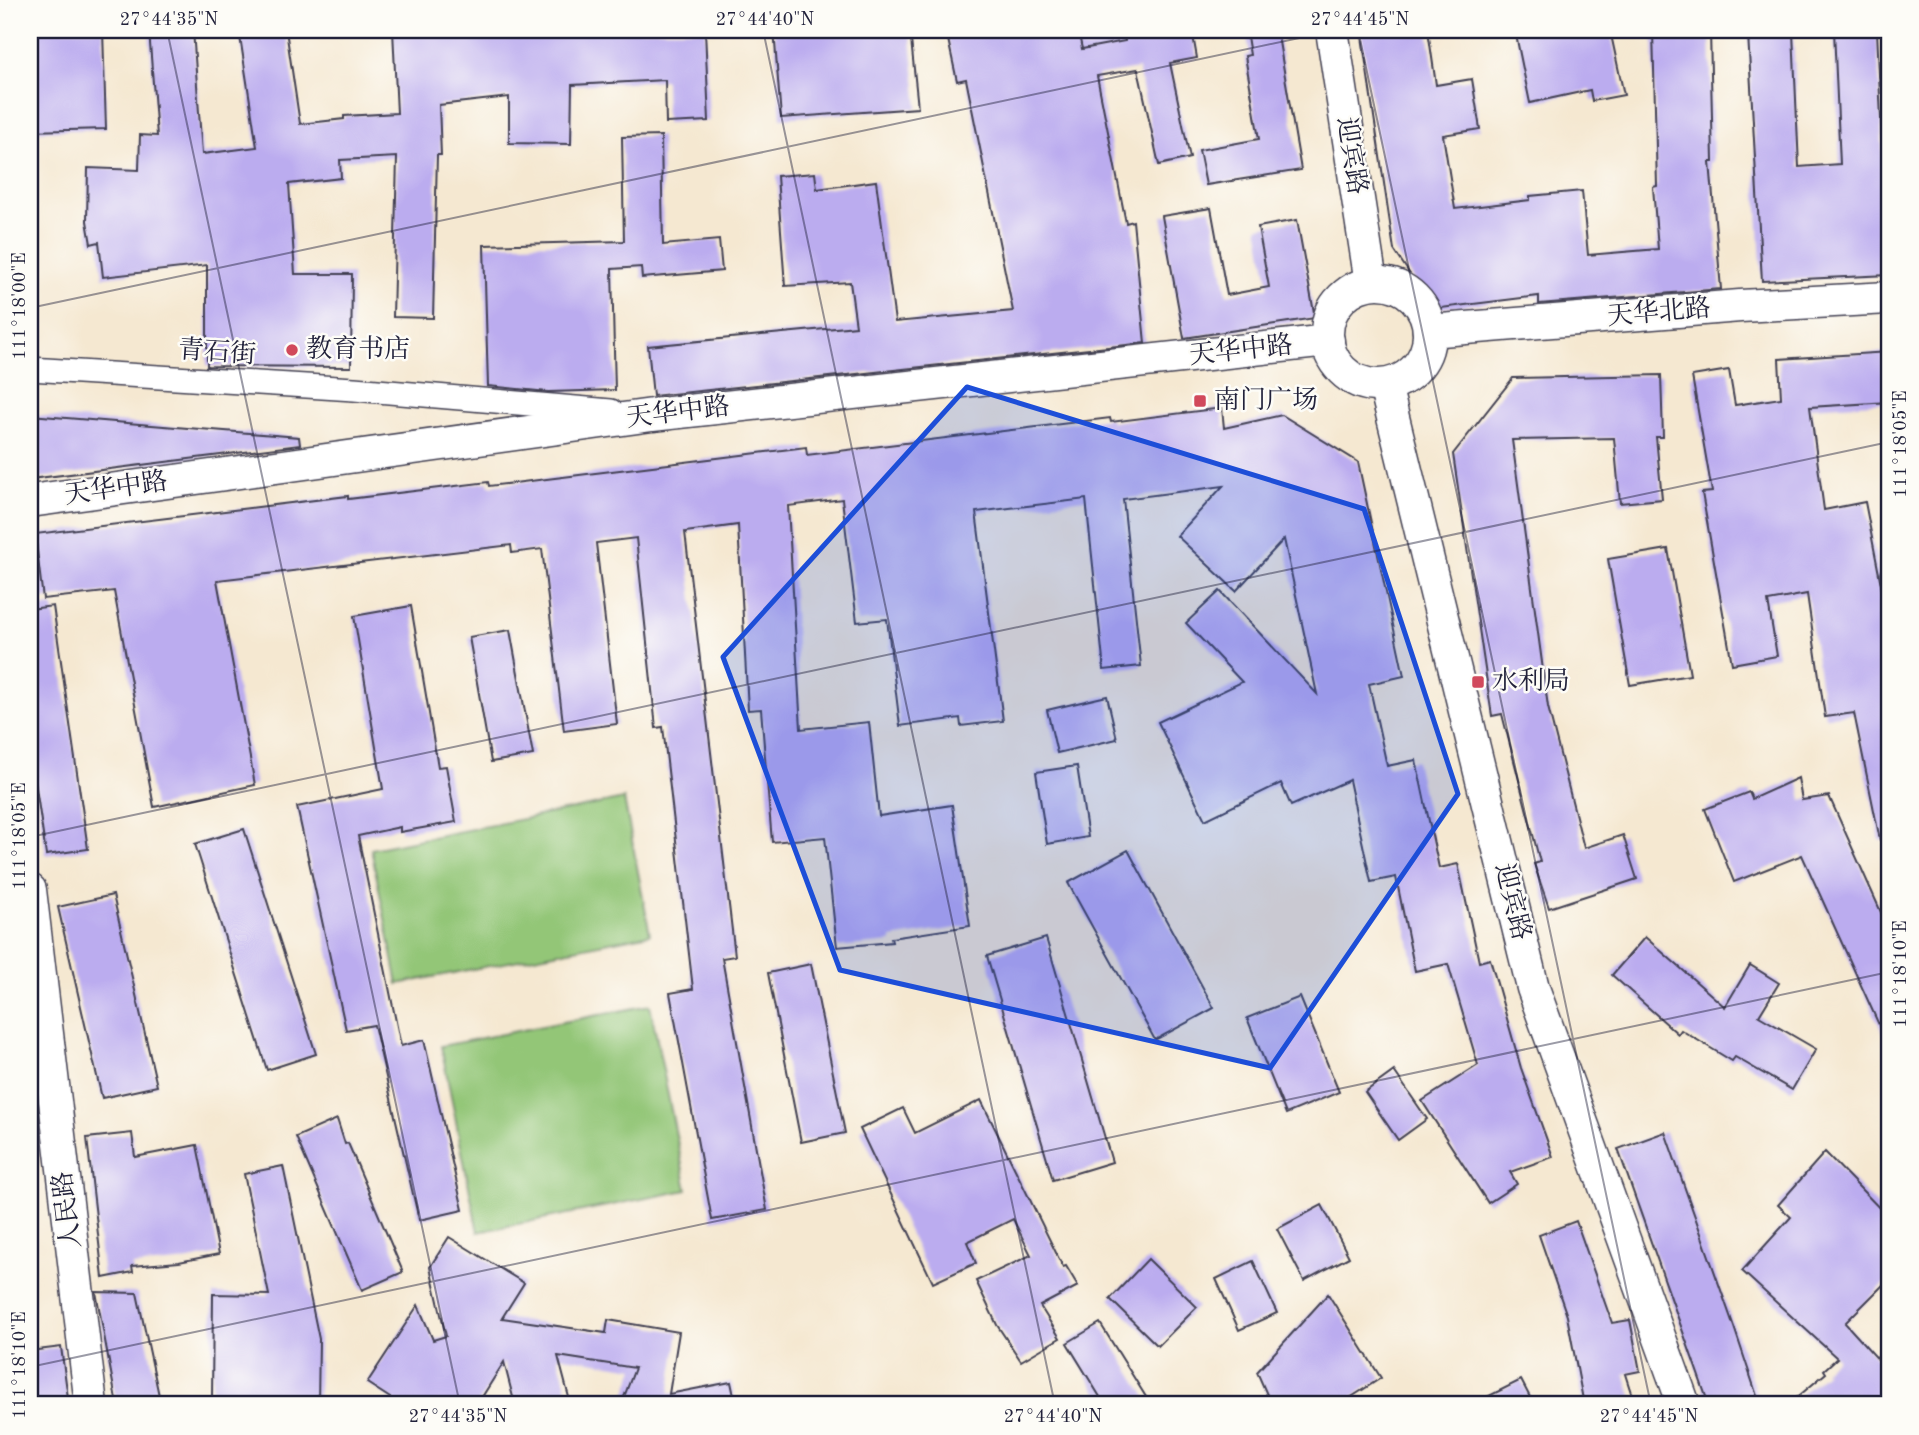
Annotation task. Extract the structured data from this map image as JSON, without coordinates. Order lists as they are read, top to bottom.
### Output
{
  "streets": {
    "street": [
      "迎宾路",
      "天华北路",
      "天华中路",
      "青石街",
      "人民路"
    ]
  },
  "crossings": [
    ["迎宾路", "天华北路"],
    ["迎宾路", "天华中路"],
    ["天华北路", "天华中路"],
    ["天华中路", "青石街"]
  ],
  "places": {
    "other": ["教育书店"],
    "transit": ["南门广场", "水利局"]
  },
  "coordinates": [
    "27°44'35\"N",
    "27°44'40\"N",
    "27°44'45\"N",
    "111°18'00\"E",
    "111°18'05\"E",
    "111°18'10\"E"
  ]
}
